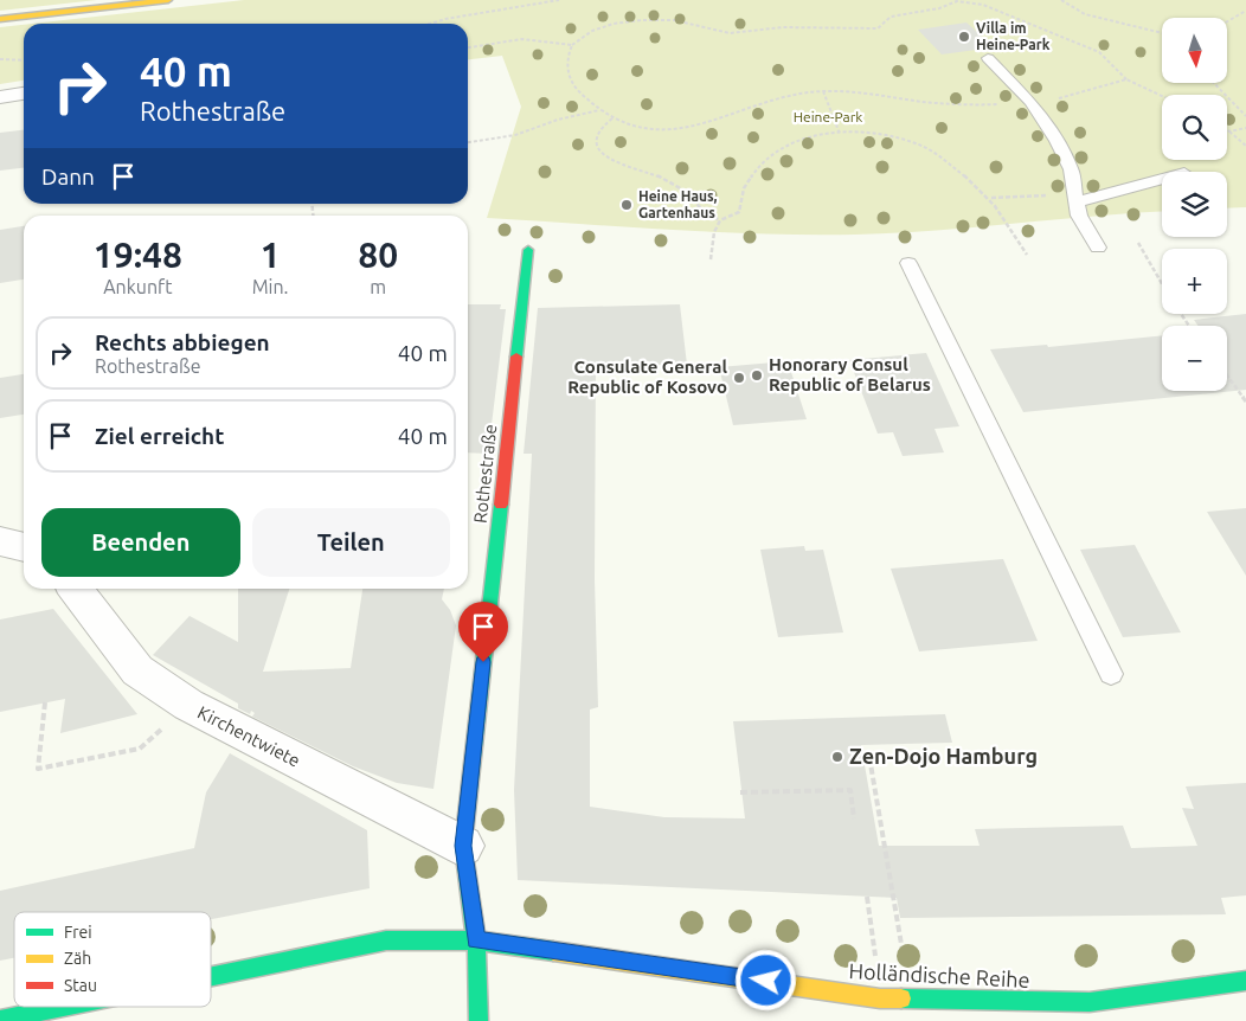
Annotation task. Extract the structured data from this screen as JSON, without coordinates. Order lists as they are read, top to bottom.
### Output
{
  "streets": {
    "street": ["Rothestraße", "Kirchentwiete", "Holländische Reihe"]
  },
  "crossings": [
    ["Rothestraße", "Kirchentwiete"],
    ["Rothestraße", "Holländische Reihe"]
  ],
  "parks": ["Heine-Park"],
  "places": [
    "Villa im Heine-Park",
    "Heine Haus, Gartenhaus",
    "Honorary Consul Republic of Belarus",
    "Consulate General Republic of Kosovo",
    "Zen-Dojo Hamburg"
  ],
  "legend": ["Frei", "Zäh", "Stau"],
  "north": "bottom",
  "page": {
    "map_buttons": ["+", "−"],
    "turn": ["40 m", "Rothestraße"],
    "then": "Dann",
    "eta": [
      "19:48",
      "Ankunft",
      "1",
      "Min.",
      "80",
      "m"
    ],
    "list": [
      {
        "name": "Rechts abbiegen",
        "note": "Rothestraße",
        "value": "40 m"
      },
      {
        "name": "Ziel erreicht",
        "value": "40 m"
      }
    ],
    "buttons": ["Beenden", "Teilen"]
  }
}
